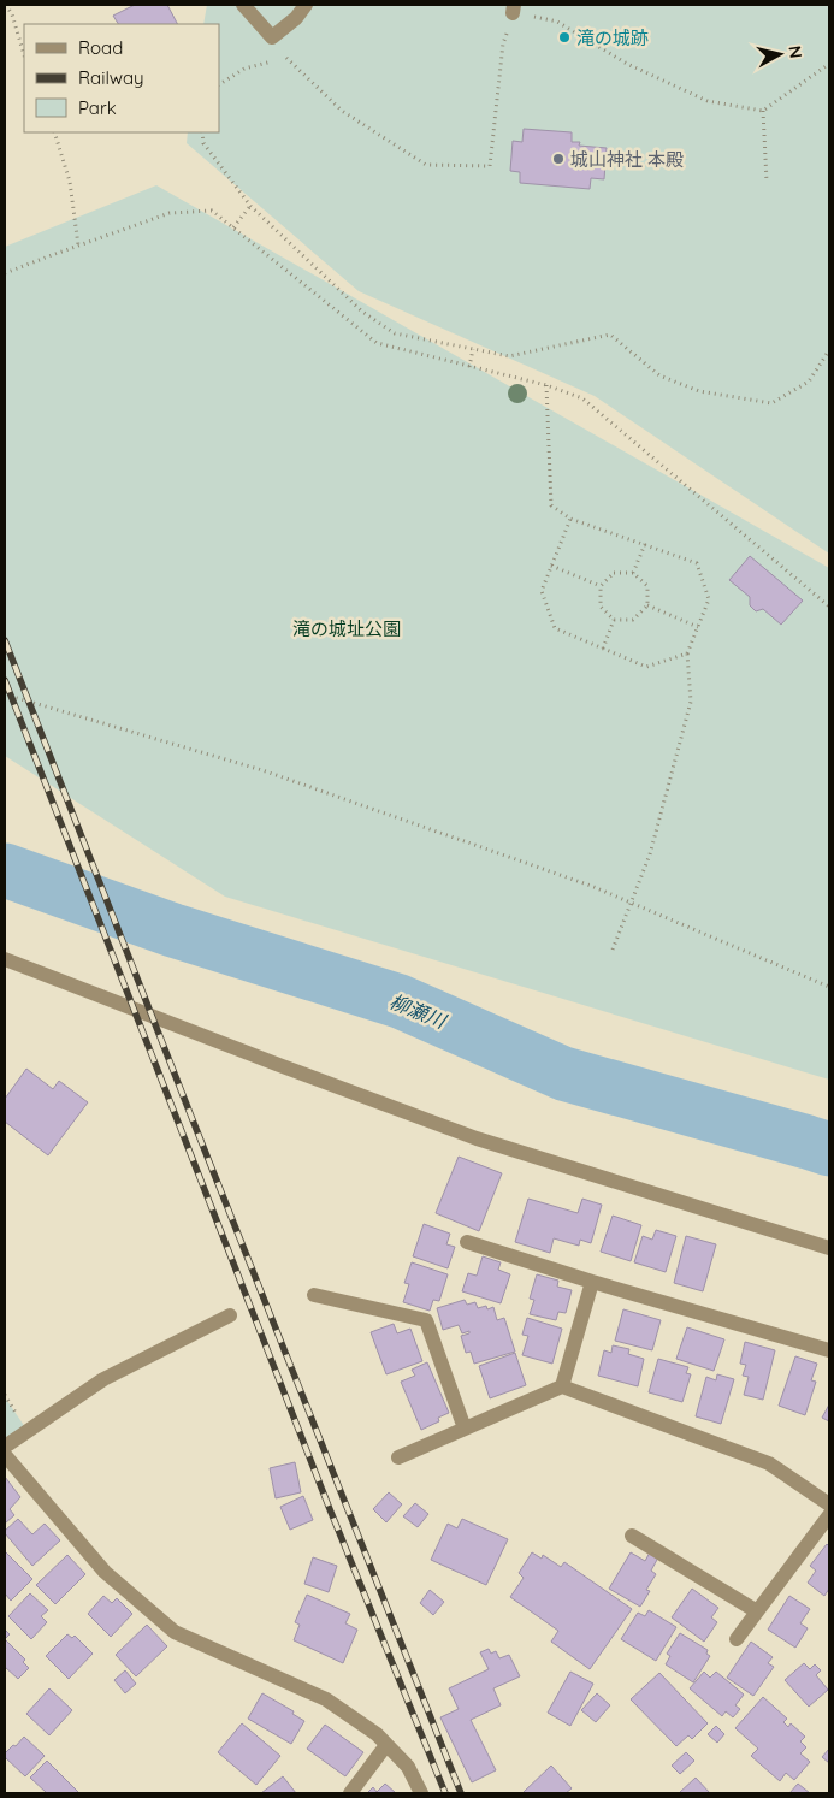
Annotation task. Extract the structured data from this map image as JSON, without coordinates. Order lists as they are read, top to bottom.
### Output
{
  "water": ["柳瀬川"],
  "parks": ["滝の城址公園"],
  "places": ["滝の城跡", "城山神社 本殿"],
  "legend": ["Road", "Railway", "Park"],
  "north": "right"
}
